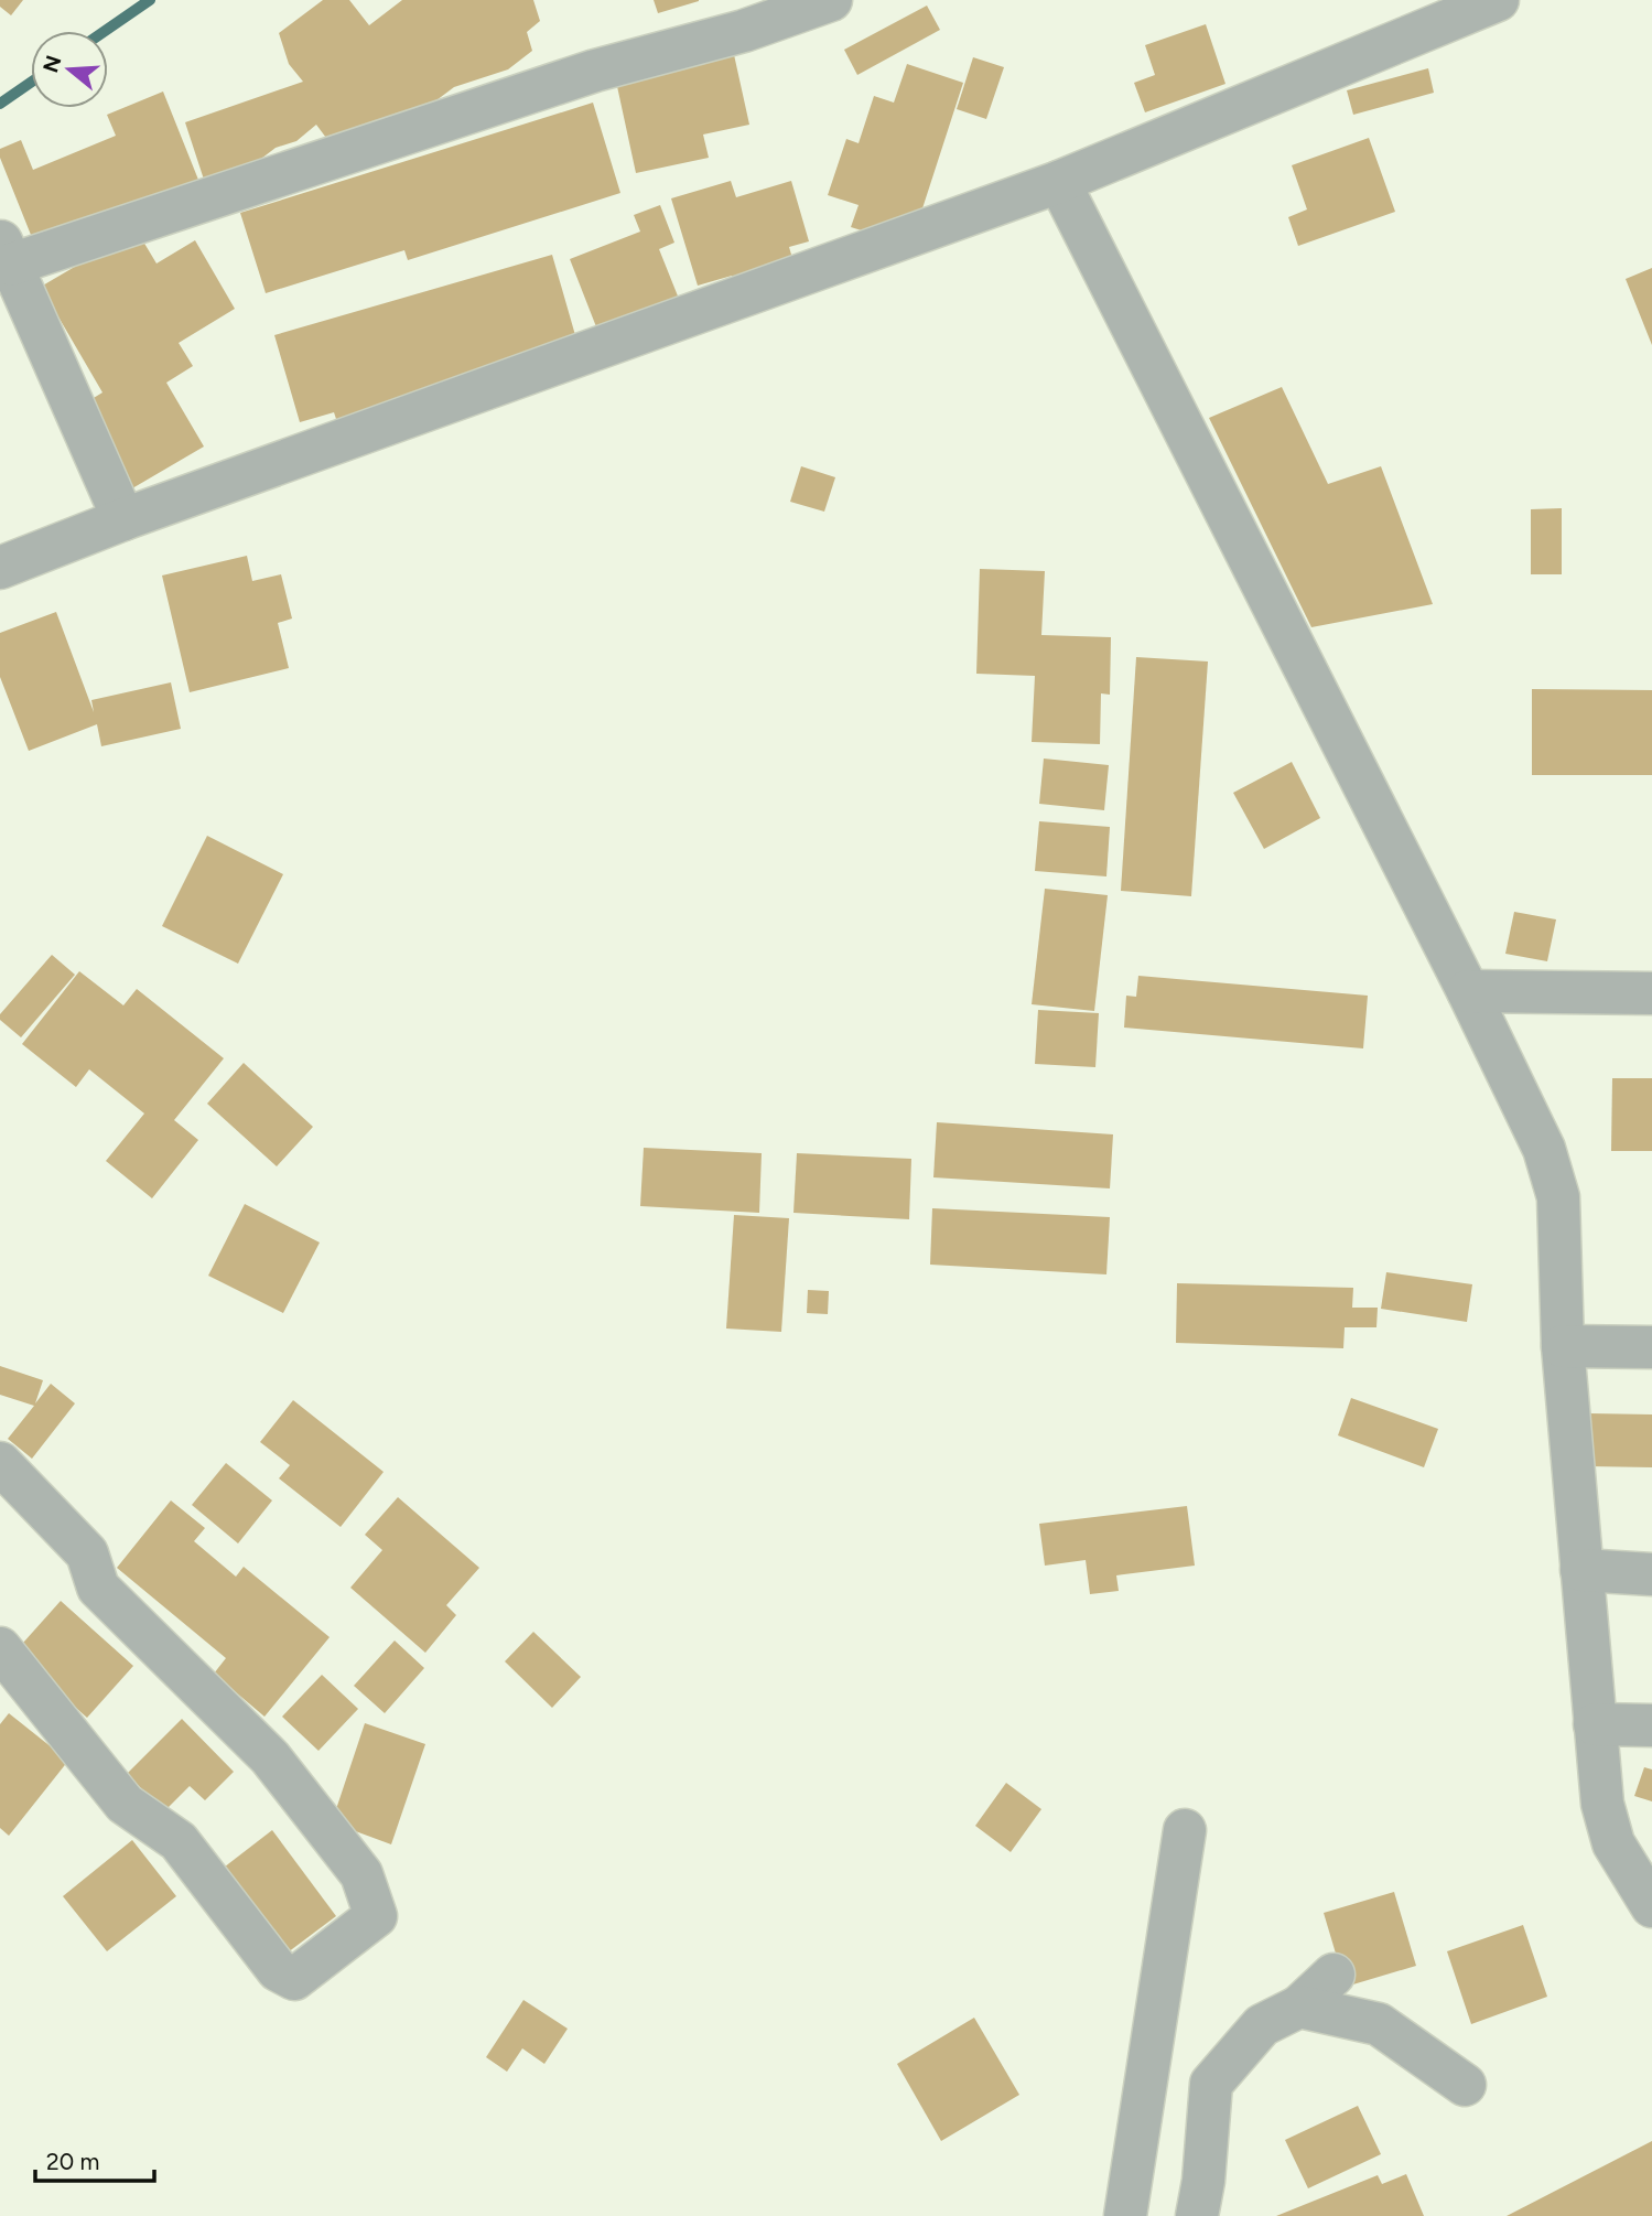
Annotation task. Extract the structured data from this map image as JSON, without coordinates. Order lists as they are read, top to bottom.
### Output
{
  "scale_bar": "20 m",
  "north": "left"
}
